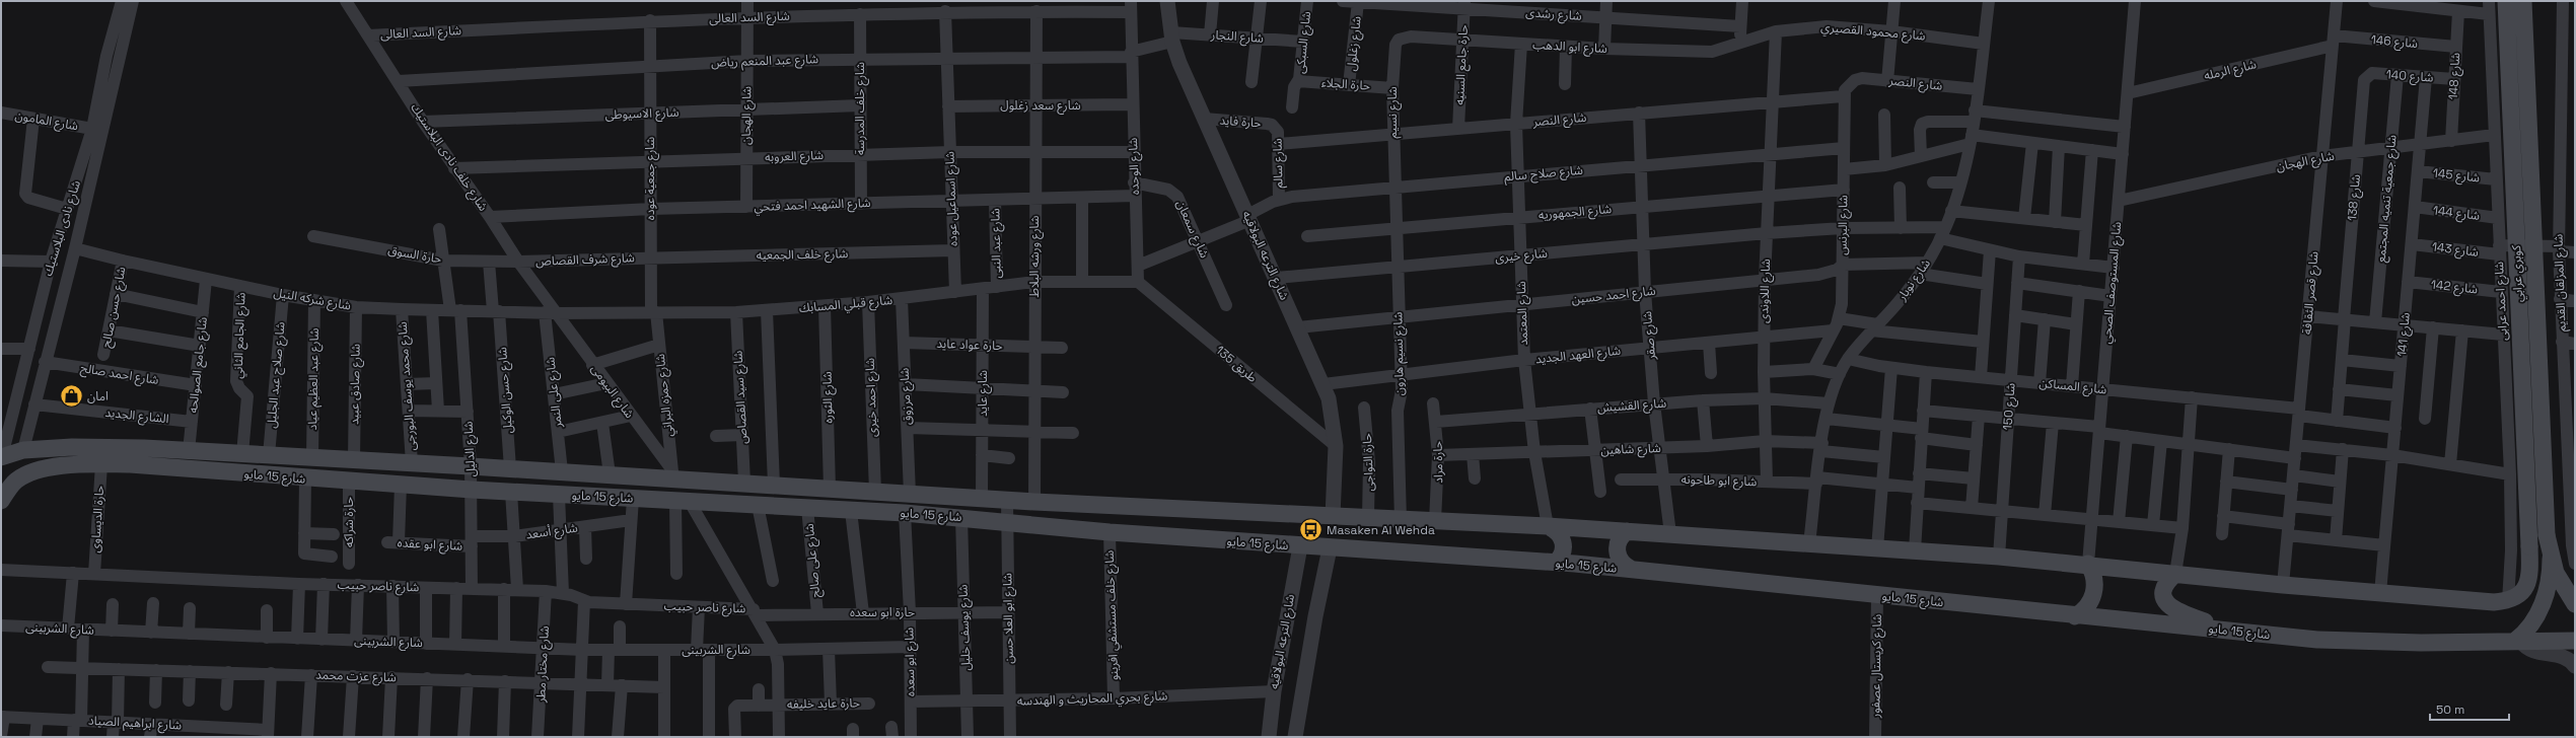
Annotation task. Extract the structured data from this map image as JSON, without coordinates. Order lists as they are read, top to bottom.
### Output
{
  "streets": {
    "main road": ["كوبري عرابي", "شارع 15 مايو"],
    "street": [
      "شارع رشدى",
      "شارع السد العالى",
      "شارع محمود القصيري",
      "شارع النجار",
      "شارع 146",
      "شارع السبكى",
      "شارع زغلول",
      "شارع ابو الدهب",
      "شارع عبد المنعم رياض",
      "حارة جامع السنيه",
      "شارع الرمله",
      "شارع 140",
      "شارع 148",
      "شارع النصر",
      "حارة الجلاء",
      "شارع سعد زغلول",
      "شارع خلف المدرسة",
      "شارع نسيم",
      "شارع الاسيوطى",
      "شارع الهجان",
      "شارع المامون",
      "حارة فايد",
      "شارع العروبه",
      "شارع خلف نادى البلاستيك",
      "شارع سالم",
      "شارع الوحده",
      "شارع صلاح سالم",
      "شارع 145",
      "شارع جمعية عوده",
      "شارع 138",
      "شارع اسماعيل عوده",
      "شارع جمعية تنميه المجتمع",
      "شارع الشهيد احمد فتحي",
      "شارع الجمهوريه",
      "شارع 144",
      "شارع البرنس",
      "شارع نادى البلاستيك",
      "شارع سمعان",
      "شارع عبد النبى",
      "شارع 143",
      "حارة السوق",
      "شارع خلف الجمعيه",
      "شارع الترعه البولاقيه",
      "شارع خيرى",
      "شارع ورشه البلاط",
      "شارع شرف القصاص",
      "شارع نوبار",
      "شارع المستوصف الصحي",
      "شارع المزلقان القديم",
      "شارع 142",
      "شارع اللاوندى",
      "شارع قصر الثقافة",
      "شارع احمد حسين",
      "شارع شركه النيل",
      "شارع احمد عرابى",
      "شارع قبلي المسابك",
      "شارع حسن صالح",
      "شارع المعتمد",
      "شارع 141",
      "شارع الجامع الثاني",
      "شارع صقر",
      "حارة عواد عايد",
      "شارع نسيم هارون",
      "شارع العهد الجديد",
      "طريق 135",
      "شارع جامع الصوالحه",
      "شارع احمد صالح",
      "شارع صلاح عبد الجليل",
      "شارع عبد العظيم عياد",
      "شارع صادق عبيد",
      "شارع محمد يوسف البورجى",
      "شارع المساكن",
      "شارع حسن الوكيل",
      "شارع البيومى",
      "شارع على النمر",
      "شارع عايد",
      "شارع حمزه البراني",
      "شارع مرزوق",
      "شارع سيد القصاص",
      "شارع الثوره",
      "شارع احمد خيرى",
      "شارع القشيش",
      "شارع 150",
      "الشارع الجديد",
      "شارع الدليل",
      "شارع شاهين",
      "حارة التواجى",
      "حارة مراد",
      "شارع ابو طاحونه",
      "حارة الديساوى",
      "حارة شراكه",
      "شارع أسعد",
      "شارع ابو عقده",
      "شارع على صالح",
      "شارع ناصر حبيب",
      "حارة ابو سعده",
      "شارع خلف مستشفي افرينو",
      "شارع ابو العلا حسن",
      "شارع يوسف خليل",
      "شارع الشربينى",
      "شارع ابو سعده",
      "شارع مختار مطر",
      "شارع كريستال عصفور",
      "شارع عزت محمد",
      "شارع بحري المحاريث و الهندسه",
      "حارة عايد خليفه",
      "شارع ابراهيم الصياد"
    ]
  },
  "crossings": [
    ["شارع رشدى", "شارع زغلول"],
    ["شارع رشدى", "حارة جامع السنيه"],
    ["شارع السد العالى", "شارع خلف المدرسة"],
    ["شارع السد العالى", "شارع الهجان"],
    ["شارع السد العالى", "شارع خلف نادى البلاستيك"],
    ["شارع السد العالى", "شارع جمعية عوده"],
    ["شارع السد العالى", "شارع اسماعيل عوده"],
    ["شارع السد العالى", "شارع ورشه البلاط"],
    ["شارع محمود القصيري", "شارع ابو الدهب"],
    ["شارع محمود القصيري", "شارع نوبار"],
    ["شارع محمود القصيري", "شارع اللاوندى"],
    ["شارع النجار", "شارع السبكى"],
    ["شارع النجار", "شارع عبد المنعم رياض"],
    ["شارع النجار", "شارع الوحده"],
    ["شارع النجار", "شارع الترعه البولاقيه"],
    ["شارع 146", "شارع الرمله"],
    ["شارع 146", "شارع 148"],
    ["شارع 146", "شارع قصر الثقافة"],
    ["شارع السبكى", "حارة الجلاء"],
    ["شارع زغلول", "حارة الجلاء"],
    ["شارع ابو الدهب", "حارة جامع السنيه"],
    ["شارع ابو الدهب", "شارع نسيم"],
    ["شارع ابو الدهب", "شارع المعتمد"],
    ["شارع عبد المنعم رياض", "شارع خلف المدرسة"],
    ["شارع عبد المنعم رياض", "شارع الهجان"],
    ["شارع عبد المنعم رياض", "شارع خلف نادى البلاستيك"],
    ["شارع عبد المنعم رياض", "شارع الوحده"],
    ["شارع عبد المنعم رياض", "شارع جمعية عوده"],
    ["شارع عبد المنعم رياض", "شارع اسماعيل عوده"],
    ["شارع عبد المنعم رياض", "شارع ورشه البلاط"],
    ["حارة جامع السنيه", "شارع النصر"],
    ["شارع الرمله", "شارع المستوصف الصحي"],
    ["شارع الرمله", "شارع قصر الثقافة"],
    ["شارع 140", "شارع 148"],
    ["شارع 140", "شارع 138"],
    ["شارع 140", "شارع جمعية تنميه المجتمع"],
    ["شارع 140", "شارع 141"],
    ["شارع 148", "شارع الهجان"],
    ["شارع النصر", "شارع نسيم"],
    ["شارع النصر", "شارع سالم"],
    ["شارع النصر", "شارع البرنس"],
    ["شارع النصر", "شارع نوبار"],
    ["شارع النصر", "شارع اللاوندى"],
    ["شارع النصر", "شارع المعتمد"],
    ["شارع النصر", "شارع صقر"],
    ["حارة الجلاء", "شارع نسيم"],
    ["شارع سعد زغلول", "شارع الوحده"],
    ["شارع سعد زغلول", "شارع اسماعيل عوده"],
    ["شارع سعد زغلول", "شارع ورشه البلاط"],
    ["شارع خلف المدرسة", "شارع الاسيوطى"],
    ["شارع خلف المدرسة", "شارع العروبه"],
    ["شارع خلف المدرسة", "شارع الشهيد احمد فتحي"],
    ["شارع نسيم", "شارع صلاح سالم"],
    ["شارع نسيم", "شارع نسيم هارون"],
    ["شارع الاسيوطى", "شارع الهجان"],
    ["شارع الاسيوطى", "شارع خلف نادى البلاستيك"],
    ["شارع الاسيوطى", "شارع جمعية عوده"],
    ["شارع الهجان", "شارع العروبه"],
    ["شارع الهجان", "شارع 138"],
    ["شارع الهجان", "شارع جمعية تنميه المجتمع"],
    ["شارع الهجان", "شارع الشهيد احمد فتحي"],
    ["شارع الهجان", "شارع المستوصف الصحي"],
    ["شارع الهجان", "شارع قصر الثقافة"],
    ["شارع الهجان", "شارع احمد عرابى"],
    ["شارع الهجان", "شارع 141"],
    ["شارع المامون", "شارع نادى البلاستيك"],
    ["حارة فايد", "شارع سالم"],
    ["حارة فايد", "شارع الترعه البولاقيه"],
    ["شارع العروبه", "شارع خلف نادى البلاستيك"],
    ["شارع العروبه", "شارع الوحده"],
    ["شارع العروبه", "شارع جمعية عوده"],
    ["شارع العروبه", "شارع اسماعيل عوده"],
    ["شارع العروبه", "شارع ورشه البلاط"],
    ["شارع خلف نادى البلاستيك", "شارع الشهيد احمد فتحي"],
    ["شارع خلف نادى البلاستيك", "حارة السوق"],
    ["شارع خلف نادى البلاستيك", "شارع شرف القصاص"],
    ["شارع خلف نادى البلاستيك", "شارع شركه النيل"],
    ["شارع خلف نادى البلاستيك", "شارع قبلي المسابك"],
    ["شارع خلف نادى البلاستيك", "شارع البيومى"],
    ["شارع خلف نادى البلاستيك", "شارع على النمر"],
    ["شارع سالم", "شارع صلاح سالم"],
    ["شارع الوحده", "شارع صلاح سالم"],
    ["شارع الوحده", "شارع الشهيد احمد فتحي"],
    ["شارع الوحده", "شارع سمعان"],
    ["شارع الوحده", "شارع قبلي المسابك"],
    ["شارع الوحده", "طريق 135"],
    ["شارع صلاح سالم", "شارع البرنس"],
    ["شارع صلاح سالم", "شارع سمعان"],
    ["شارع صلاح سالم", "شارع الترعه البولاقيه"],
    ["شارع صلاح سالم", "شارع اللاوندى"],
    ["شارع صلاح سالم", "شارع المعتمد"],
    ["شارع صلاح سالم", "شارع صقر"],
    ["شارع صلاح سالم", "شارع نسيم هارون"],
    ["شارع 145", "شارع احمد عرابى"],
    ["شارع 145", "شارع 141"],
    ["شارع جمعية عوده", "شارع الشهيد احمد فتحي"],
    ["شارع جمعية عوده", "شارع خلف الجمعيه"],
    ["شارع جمعية عوده", "شارع شرف القصاص"],
    ["شارع جمعية عوده", "شارع قبلي المسابك"],
    ["شارع جمعية عوده", "شارع حمزه البراني"],
    ["شارع 138", "شارع المساكن"],
    ["شارع اسماعيل عوده", "شارع الشهيد احمد فتحي"],
    ["شارع اسماعيل عوده", "شارع خلف الجمعيه"],
    ["شارع اسماعيل عوده", "شارع قبلي المسابك"],
    ["شارع الشهيد احمد فتحي", "شارع عبد النبى"],
    ["شارع الشهيد احمد فتحي", "شارع ورشه البلاط"],
    ["شارع الجمهوريه", "شارع البرنس"],
    ["شارع الجمهوريه", "شارع اللاوندى"],
    ["شارع الجمهوريه", "شارع المعتمد"],
    ["شارع الجمهوريه", "شارع صقر"],
    ["شارع الجمهوريه", "شارع نسيم هارون"],
    ["شارع 144", "شارع احمد عرابى"],
    ["شارع 144", "شارع 141"],
    ["شارع البرنس", "شارع خيرى"],
    ["شارع البرنس", "شارع احمد حسين"],
    ["شارع البرنس", "شارع العهد الجديد"],
    ["شارع نادى البلاستيك", "شارع شركه النيل"],
    ["شارع نادى البلاستيك", "شارع احمد صالح"],
    ["شارع نادى البلاستيك", "الشارع الجديد"],
    ["شارع نادى البلاستيك", "شارع 15 مايو"],
    ["شارع عبد النبى", "شارع قبلي المسابك"],
    ["شارع 143", "شارع المزلقان القديم"],
    ["شارع 143", "شارع احمد عرابى"],
    ["شارع 143", "شارع 141"],
    ["حارة السوق", "شارع شرف القصاص"],
    ["حارة السوق", "شارع حسن الوكيل"],
    ["حارة السوق", "شارع الدليل"],
    ["شارع خلف الجمعيه", "شارع شرف القصاص"],
    ["شارع الترعه البولاقيه", "شارع خيرى"],
    ["شارع الترعه البولاقيه", "شارع احمد حسين"],
    ["شارع الترعه البولاقيه", "شارع العهد الجديد"],
    ["شارع الترعه البولاقيه", "طريق 135"],
    ["شارع الترعه البولاقيه", "شارع 15 مايو"],
    ["شارع الترعه البولاقيه", "شارع بحري المحاريث و الهندسه"],
    ["شارع خيرى", "شارع نوبار"],
    ["شارع خيرى", "شارع اللاوندى"],
    ["شارع خيرى", "شارع المعتمد"],
    ["شارع خيرى", "شارع صقر"],
    ["شارع خيرى", "شارع نسيم هارون"],
    ["شارع ورشه البلاط", "شارع قبلي المسابك"],
    ["شارع ورشه البلاط", "حارة عواد عايد"],
    ["شارع ورشه البلاط", "شارع 15 مايو"],
    ["كوبري عرابي", "شارع احمد عرابى"],
    ["كوبري عرابي", "شارع 15 مايو"],
    ["شارع نوبار", "شارع احمد حسين"],
    ["شارع نوبار", "شارع المساكن"],
    ["شارع نوبار", "شارع القشيش"],
    ["شارع نوبار", "شارع شاهين"],
    ["شارع نوبار", "شارع 15 مايو"],
    ["شارع نوبار", "شارع ابو طاحونه"],
    ["شارع المستوصف الصحي", "شارع المساكن"],
    ["شارع المستوصف الصحي", "شارع 15 مايو"],
    ["شارع 142", "شارع احمد عرابى"],
    ["شارع 142", "شارع 141"],
    ["شارع اللاوندى", "شارع احمد حسين"],
    ["شارع اللاوندى", "شارع العهد الجديد"],
    ["شارع اللاوندى", "شارع القشيش"],
    ["شارع اللاوندى", "شارع شاهين"],
    ["شارع اللاوندى", "شارع ابو طاحونه"],
    ["شارع قصر الثقافة", "شارع المساكن"],
    ["شارع قصر الثقافة", "شارع 15 مايو"],
    ["شارع احمد حسين", "شارع المعتمد"],
    ["شارع احمد حسين", "شارع صقر"],
    ["شارع احمد حسين", "شارع نسيم هارون"],
    ["شارع شركه النيل", "شارع قبلي المسابك"],
    ["شارع شركه النيل", "شارع حسن صالح"],
    ["شارع شركه النيل", "شارع الجامع الثاني"],
    ["شارع شركه النيل", "شارع جامع الصوالحه"],
    ["شارع شركه النيل", "شارع صلاح عبد الجليل"],
    ["شارع شركه النيل", "شارع عبد العظيم عياد"],
    ["شارع شركه النيل", "شارع صادق عبيد"],
    ["شارع شركه النيل", "شارع محمد يوسف البورجى"],
    ["شارع شركه النيل", "شارع حسن الوكيل"],
    ["شارع شركه النيل", "شارع البيومى"],
    ["شارع شركه النيل", "شارع على النمر"],
    ["شارع شركه النيل", "شارع الدليل"],
    ["شارع احمد عرابى", "شارع 15 مايو"],
    ["شارع قبلي المسابك", "طريق 135"],
    ["شارع قبلي المسابك", "شارع البيومى"],
    ["شارع قبلي المسابك", "شارع على النمر"],
    ["شارع قبلي المسابك", "شارع عايد"],
    ["شارع قبلي المسابك", "شارع حمزه البراني"],
    ["شارع قبلي المسابك", "شارع مرزوق"],
    ["شارع قبلي المسابك", "شارع سيد القصاص"],
    ["شارع قبلي المسابك", "شارع الثوره"],
    ["شارع قبلي المسابك", "شارع احمد خيرى"],
    ["شارع المعتمد", "شارع العهد الجديد"],
    ["شارع المعتمد", "شارع القشيش"],
    ["شارع المعتمد", "شارع شاهين"],
    ["شارع المعتمد", "شارع 15 مايو"],
    ["شارع 141", "شارع المساكن"],
    ["شارع 141", "شارع 15 مايو"],
    ["شارع الجامع الثاني", "شارع 15 مايو"],
    ["شارع صقر", "شارع العهد الجديد"],
    ["شارع صقر", "شارع القشيش"],
    ["شارع صقر", "شارع شاهين"],
    ["شارع صقر", "شارع 15 مايو"],
    ["شارع صقر", "شارع ابو طاحونه"],
    ["حارة عواد عايد", "شارع عايد"],
    ["حارة عواد عايد", "شارع مرزوق"],
    ["شارع نسيم هارون", "شارع العهد الجديد"],
    ["شارع نسيم هارون", "شارع 15 مايو"],
    ["شارع جامع الصوالحه", "شارع احمد صالح"],
    ["شارع جامع الصوالحه", "الشارع الجديد"],
    ["شارع جامع الصوالحه", "شارع 15 مايو"],
    ["شارع صلاح عبد الجليل", "شارع 15 مايو"],
    ["شارع عبد العظيم عياد", "شارع 15 مايو"],
    ["شارع صادق عبيد", "شارع 15 مايو"],
    ["شارع محمد يوسف البورجى", "شارع 15 مايو"],
    ["شارع المساكن", "شارع 150"],
    ["شارع حسن الوكيل", "شارع 15 مايو"],
    ["شارع البيومى", "شارع على النمر"],
    ["شارع البيومى", "شارع حمزه البراني"],
    ["شارع البيومى", "شارع 15 مايو"],
    ["شارع على النمر", "شارع 15 مايو"],
    ["شارع عايد", "شارع 15 مايو"],
    ["شارع حمزه البراني", "شارع 15 مايو"],
    ["شارع مرزوق", "شارع 15 مايو"],
    ["شارع سيد القصاص", "شارع 15 مايو"],
    ["شارع الثوره", "شارع 15 مايو"],
    ["شارع احمد خيرى", "شارع 15 مايو"],
    ["شارع القشيش", "حارة مراد"],
    ["شارع 150", "شارع 15 مايو"],
    ["شارع الدليل", "شارع 15 مايو"],
    ["شارع الدليل", "شارع أسعد"],
    ["شارع الدليل", "شارع ابو عقده"],
    ["شارع الدليل", "شارع ناصر حبيب"],
    ["شارع شاهين", "حارة مراد"],
    ["حارة التواجى", "شارع 15 مايو"],
    ["حارة مراد", "شارع 15 مايو"],
    ["شارع 15 مايو", "حارة الديساوى"],
    ["شارع 15 مايو", "حارة شراكه"],
    ["شارع 15 مايو", "شارع ابو عقده"],
    ["شارع 15 مايو", "شارع على صالح"],
    ["شارع 15 مايو", "شارع خلف مستشفي افرينو"],
    ["شارع 15 مايو", "شارع ابو العلا حسن"],
    ["شارع 15 مايو", "شارع يوسف خليل"],
    ["شارع 15 مايو", "شارع ابو سعده"],
    ["شارع 15 مايو", "شارع كريستال عصفور"],
    ["حارة الديساوى", "شارع ناصر حبيب"],
    ["شارع أسعد", "شارع ابو عقده"],
    ["شارع على صالح", "حارة ابو سعده"],
    ["شارع ناصر حبيب", "حارة ابو سعده"],
    ["شارع ناصر حبيب", "شارع مختار مطر"],
    ["حارة ابو سعده", "شارع ابو العلا حسن"],
    ["حارة ابو سعده", "شارع يوسف خليل"],
    ["حارة ابو سعده", "شارع ابو سعده"],
    ["شارع خلف مستشفي افرينو", "شارع بحري المحاريث و الهندسه"],
    ["شارع ابو العلا حسن", "شارع بحري المحاريث و الهندسه"],
    ["شارع يوسف خليل", "شارع بحري المحاريث و الهندسه"],
    ["شارع الشربينى", "شارع ابو سعده"],
    ["شارع الشربينى", "شارع مختار مطر"],
    ["شارع ابو سعده", "شارع بحري المحاريث و الهندسه"],
    ["شارع مختار مطر", "شارع عزت محمد"]
  ],
  "places": {
    "shop": ["امان"],
    "bus stop": ["Masaken Al Wehda"]
  },
  "scale_bar": "50 m"
}
